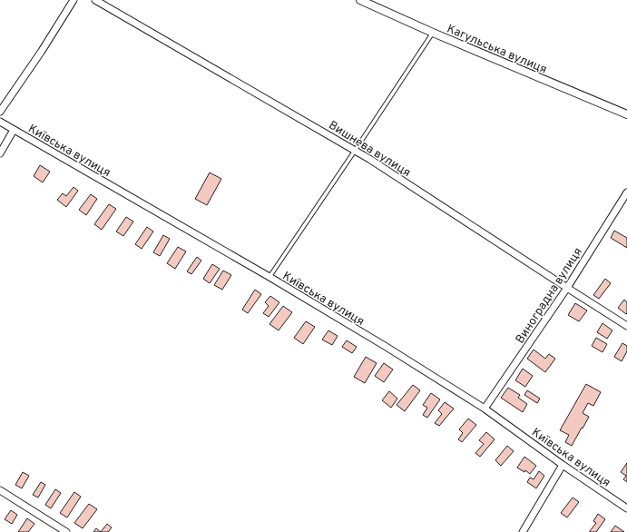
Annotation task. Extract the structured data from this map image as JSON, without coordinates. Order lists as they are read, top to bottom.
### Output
{
  "streets": {
    "street": [
      "Кагульська вулиця",
      "Вишнева вулиця",
      "Київська вулиця",
      "Виноградна вулиця"
    ]
  },
  "crossings": [
    ["Вишнева вулиця", "Виноградна вулиця"],
    ["Київська вулиця", "Виноградна вулиця"]
  ]
}
